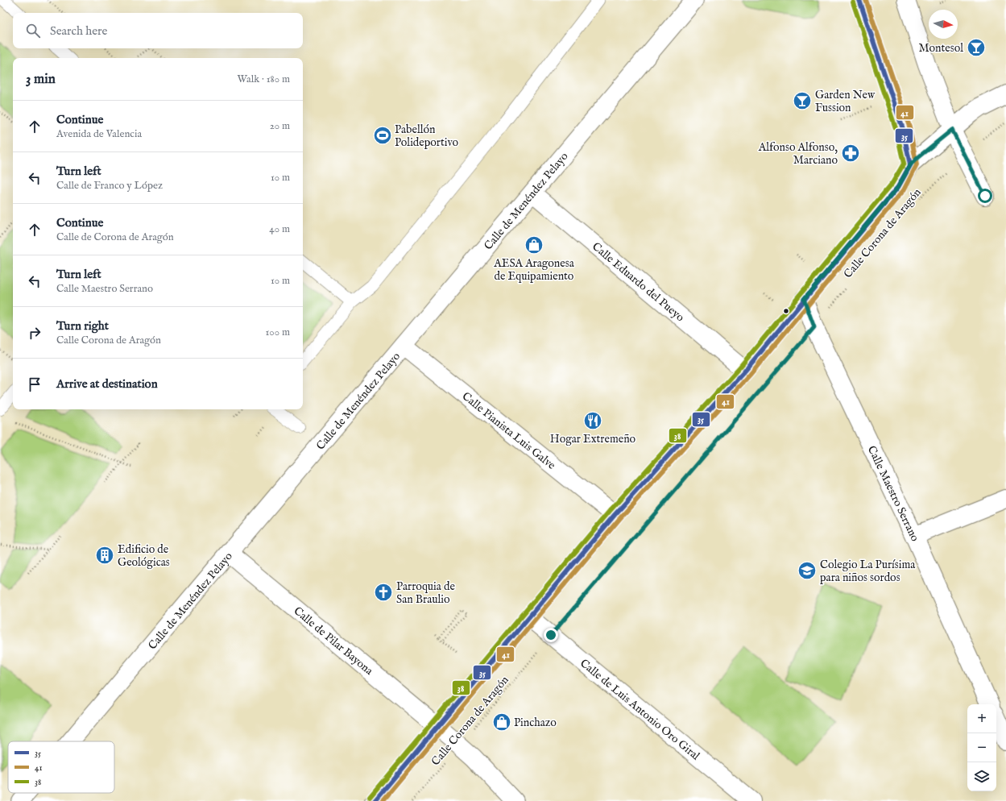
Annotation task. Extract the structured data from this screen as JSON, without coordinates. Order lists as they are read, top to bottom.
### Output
{
  "streets": {
    "street": [
      "Calle de Menéndez Pelayo",
      "Calle Eduardo del Pueyo",
      "Calle Pianista Luis Galve",
      "Calle Maestro Serrano",
      "Calle de Pilar Bayona",
      "Calle de Luis Antonio Oro Giral"
    ],
    "path": ["Calle Corona de Aragón"]
  },
  "crossings": [
    ["Calle de Menéndez Pelayo", "Calle Eduardo del Pueyo"],
    ["Calle de Menéndez Pelayo", "Calle Pianista Luis Galve"],
    ["Calle de Menéndez Pelayo", "Calle de Pilar Bayona"],
    ["Calle Corona de Aragón", "Calle Maestro Serrano"],
    ["Calle Corona de Aragón", "Calle de Pilar Bayona"],
    ["Calle Corona de Aragón", "Calle de Luis Antonio Oro Giral"]
  ],
  "places": {
    "bar": ["Montesol", "Garden New Fussion"],
    "sports": ["Pabellón Polideportivo"],
    "pharmacy": ["Alfonso Alfonso, Marciano"],
    "shop": ["AESA Aragonesa de Equipamiento", "Pinchazo"],
    "restaurant": ["Hogar Extremeño"],
    "building": ["Edificio de Geológicas"],
    "school or university": ["Colegio La Purísima para niños sordos"],
    "church": ["Parroquia de San Braulio"]
  },
  "lines": ["transit line 35", "transit line 41", "transit line 38"],
  "legend": ["35", "41", "38"],
  "north": "right",
  "page": {
    "search": "Search here",
    "heading": ["3 min", "Walk · 180 m"],
    "list": [
      ["Continue", "Avenida de Valencia", "20 m"],
      ["Turn left", "Calle de Franco y López", "10 m"],
      ["Continue", "Calle de Corona de Aragón", "40 m"],
      ["Turn left", "Calle Maestro Serrano", "10 m"],
      ["Turn right", "Calle Corona de Aragón", "100 m"],
      "Arrive at destination"
    ],
    "map_buttons": ["+", "−"]
  }
}
